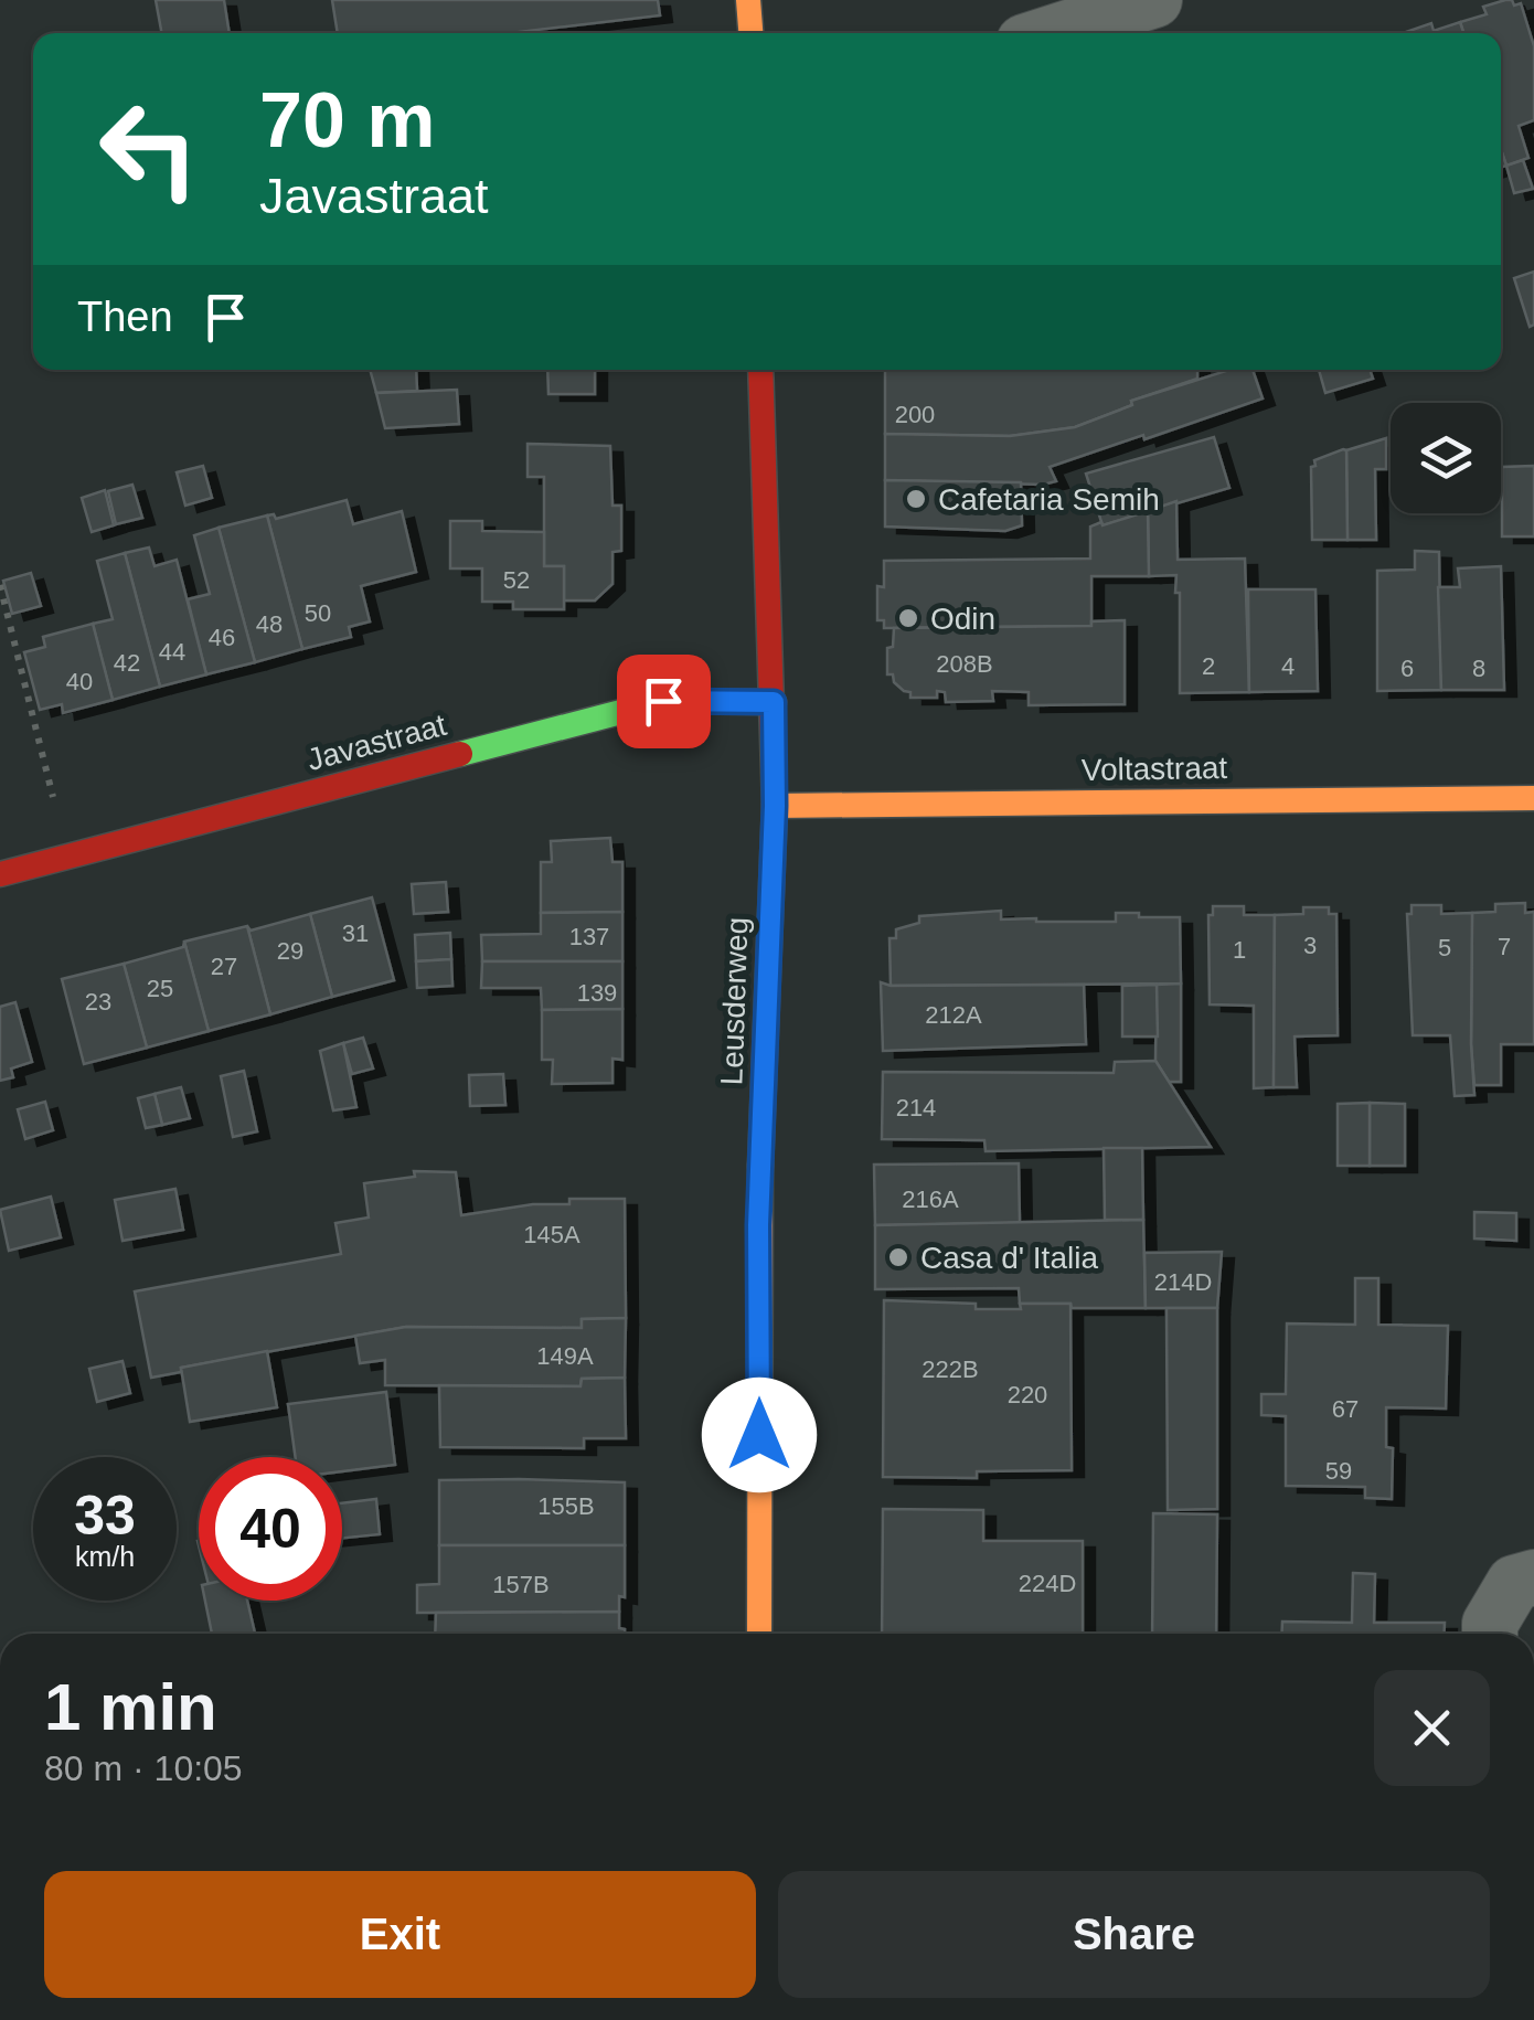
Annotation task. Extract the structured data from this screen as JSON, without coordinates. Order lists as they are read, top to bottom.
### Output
{
  "streets": {
    "street": ["Javastraat", "Voltastraat", "Leusderweg"]
  },
  "crossings": [
    ["Javastraat", "Leusderweg"],
    ["Voltastraat", "Leusderweg"]
  ],
  "places": ["Cafetaria Semih", "Odin", "Casa d' Italia"],
  "house_numbers": [
    "200",
    "52",
    "50",
    "48",
    "46",
    "44",
    "42",
    "208B",
    "2",
    "4",
    "6",
    "8",
    "40",
    "31",
    "137",
    "3",
    "7",
    "5",
    "1",
    "29",
    "27",
    "25",
    "139",
    "23",
    "212A",
    "214",
    "216A",
    "145A",
    "214D",
    "149A",
    "222B",
    "220",
    "67",
    "59",
    "155B",
    "224D",
    "157B"
  ],
  "page": {
    "turn": ["70 m", "Javastraat"],
    "then": "Then",
    "speed": "33 km/h",
    "limit": "40",
    "heading": ["1 min", "80 m · 10:05"],
    "buttons": ["Exit", "Share"]
  }
}
